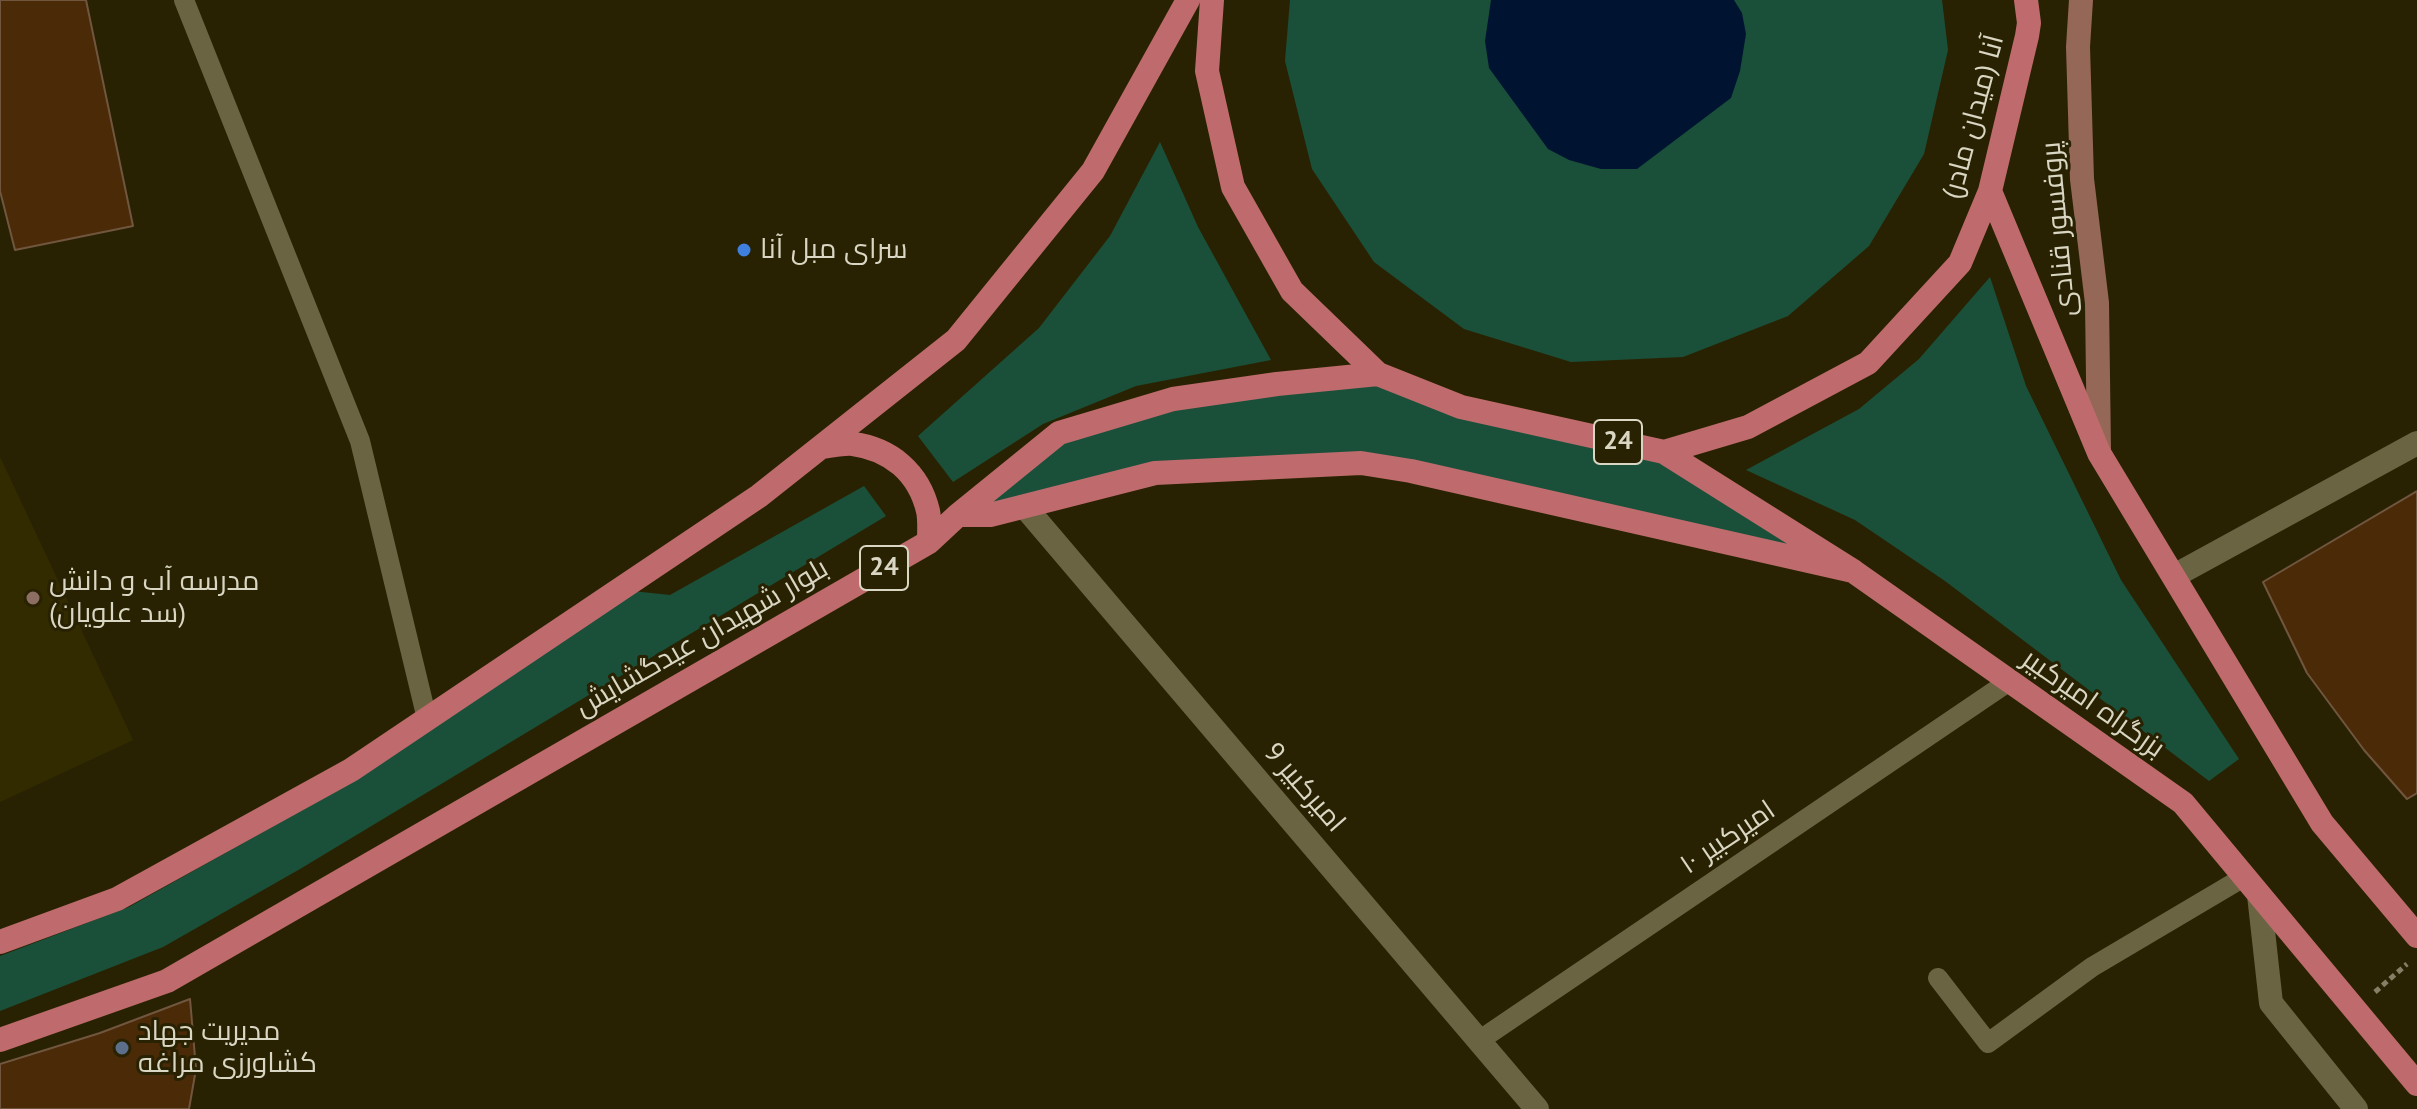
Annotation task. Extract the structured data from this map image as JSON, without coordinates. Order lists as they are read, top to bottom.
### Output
{
  "streets": {
    "main road": [
      "آنا (میدان مادر)",
      "پروفسور قنادی",
      "24",
      "بلوار شهیدان عیدگشایش",
      "بزرگراه امیرکبیر"
    ],
    "street": ["امیرکبیر 9"],
    "lane": ["امیرکبیر ۱۰"]
  },
  "crossings": [
    ["آنا (میدان مادر)", "بلوار شهیدان عیدگشایش"],
    ["آنا (میدان مادر)", "بزرگراه امیرکبیر"],
    ["24", "بلوار شهیدان عیدگشایش"],
    ["24", "بزرگراه امیرکبیر"],
    ["24", "امیرکبیر 9"],
    ["بزرگراه امیرکبیر", "امیرکبیر ۱۰"],
    ["امیرکبیر 9", "امیرکبیر ۱۰"]
  ],
  "places": ["سرای مبل آنا", "مدرسه آب و دانش (سد علویان)", "مدیریت جهاد کشاورزی مراغه"]
}
